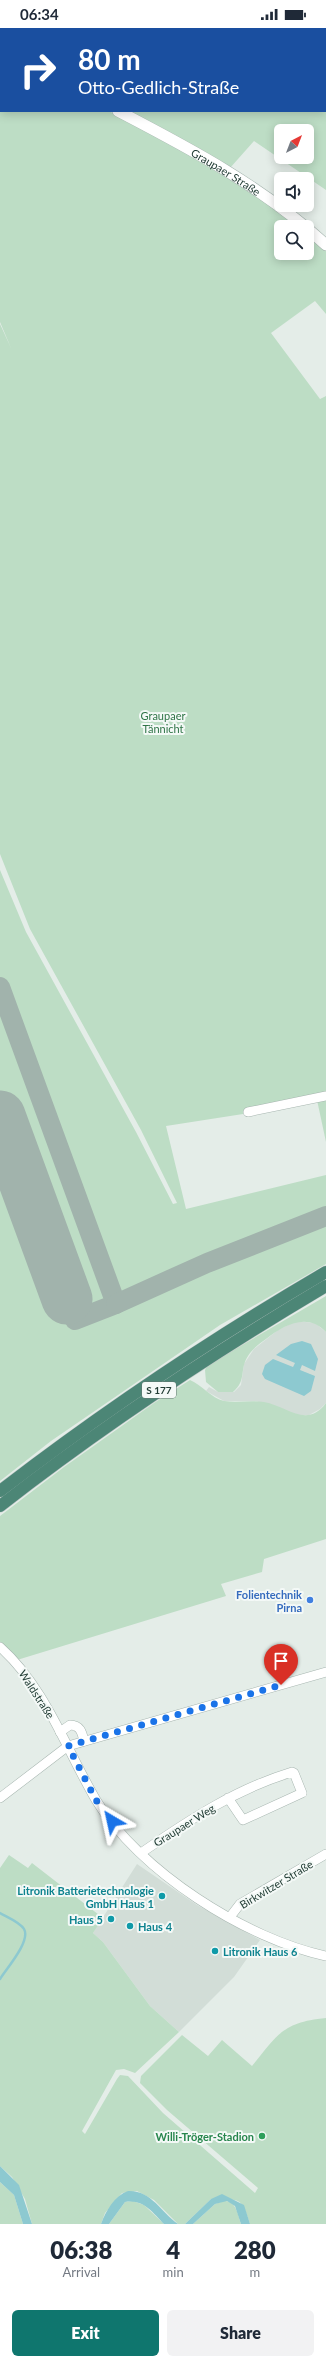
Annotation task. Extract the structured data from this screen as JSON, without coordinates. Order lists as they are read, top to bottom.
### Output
{
  "streets": {
    "highway": ["S 177"],
    "street": [
      "Graupaer Straße",
      "Waldstraße",
      "Graupaer Weg",
      "Birkwitzer Straße"
    ]
  },
  "crossings": [
    ["Waldstraße", "Birkwitzer Straße"],
    ["Graupaer Weg", "Birkwitzer Straße"]
  ],
  "parks": ["Graupaer Tännicht"],
  "places": [
    "Folientechnik Pirna",
    "Litronik Batterietechnologie GmbH Haus 1",
    "Haus 5",
    "Haus 4",
    "Litronik Haus 6",
    "Willi-Tröger-Stadion"
  ],
  "north": "top right",
  "page": {
    "status": "06:34",
    "turn": ["80 m", "Otto-Gedlich-Straße"],
    "eta": [
      "06:38",
      "Arrival",
      "4",
      "min",
      "280",
      "m"
    ],
    "buttons": ["Exit", "Share"]
  }
}
